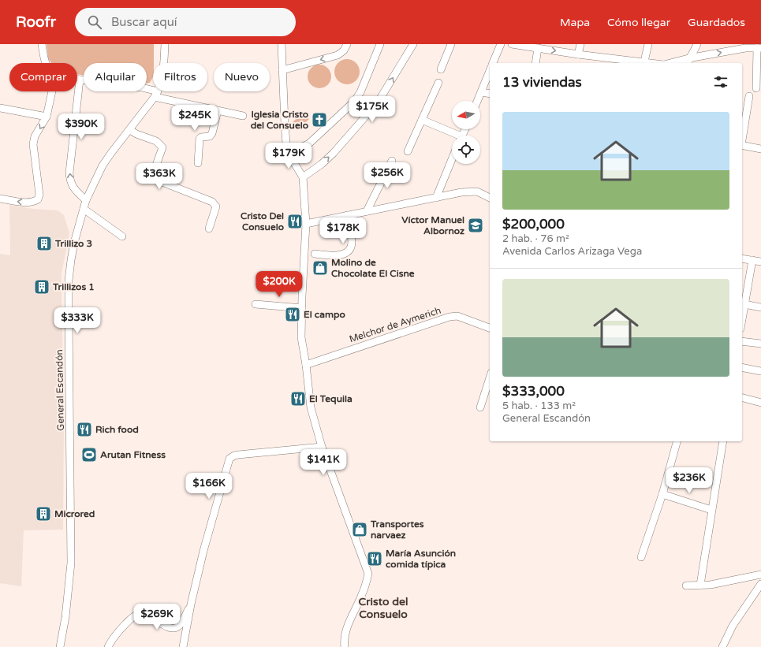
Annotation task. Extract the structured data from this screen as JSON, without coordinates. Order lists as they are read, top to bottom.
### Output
{
  "streets": {
    "street": ["Melchor de Aymerich", "General Escandón"]
  },
  "districts": ["Cristo del Consuelo"],
  "places": {
    "church": ["Iglesia Cristo del Consuelo"],
    "restaurant": [
      "Cristo Del Consuelo",
      "El campo",
      "El Tequila",
      "Rich food",
      "María Asunción comida típica"
    ],
    "school or university": ["Víctor Manuel Albornoz"],
    "building": ["Trillizo 3", "Trillizos 1", "Microred"],
    "shop": ["Molino de Chocolate El Cisne", "Transportes narvaez"],
    "sports": ["Arutan Fitness"]
  },
  "north": "left",
  "page": {
    "header": "Roofr",
    "search": "Buscar aquí",
    "nav": ["Mapa", "Cómo llegar", "Guardados"],
    "chip": [
      "Comprar",
      "Alquilar",
      "Filtros",
      "Nuevo"
    ],
    "heading": "13 viviendas",
    "price": [
      "$175K",
      "$245K",
      "$390K",
      "$179K",
      "$256K",
      "$363K",
      "$178K",
      "$200K",
      "$333K",
      "$141K",
      "$236K",
      "$166K",
      "$269K"
    ],
    "list": [
      {
        "name": "$200,000",
        "note": "2 hab. · 76 m² · Avenida Carlos Arízaga Vega"
      },
      {
        "name": "$333,000",
        "note": "5 hab. · 133 m² · General Escandón"
      }
    ]
  }
}
